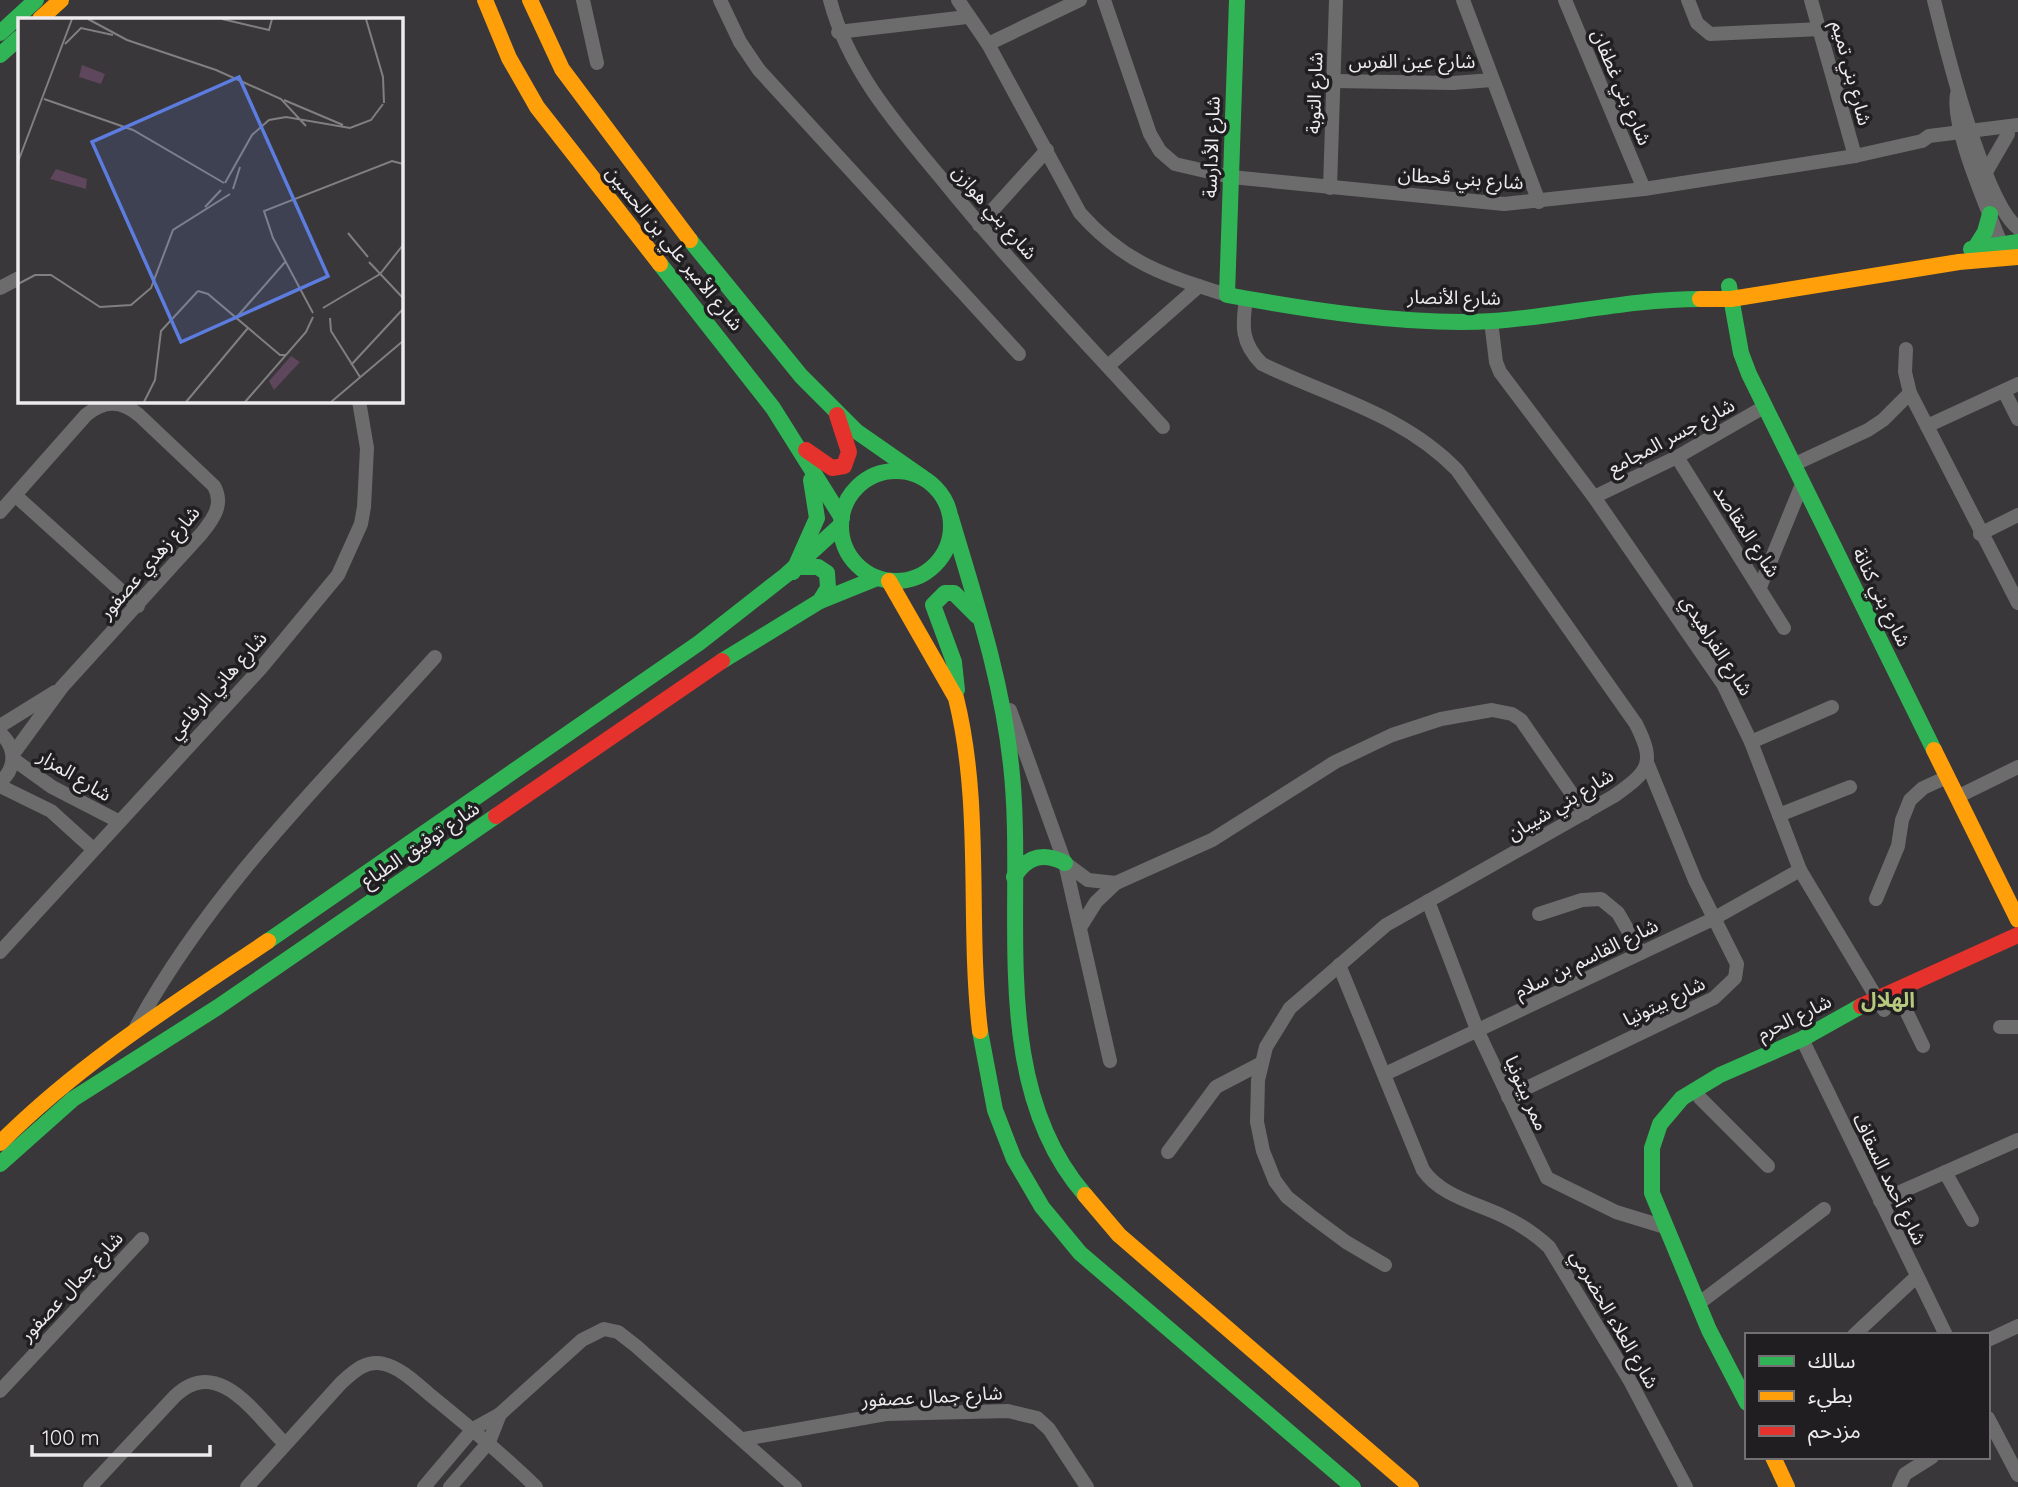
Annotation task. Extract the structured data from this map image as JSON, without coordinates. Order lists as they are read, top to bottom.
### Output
{
  "streets": {
    "street": [
      "شارع عين الفرس",
      "شارع بني تميم",
      "شارع بني غطفان",
      "شارع التوبة",
      "شارع الأدارسة",
      "شارع بني قحطان",
      "شارع بني هوازن",
      "شارع الأمير علي بن الحسين",
      "شارع الأنصار",
      "شارع جسر المجامع",
      "شارع المقاصد",
      "شارع زهدي عصفور",
      "شارع بني كنانة",
      "شارع الفراهيدي",
      "شارع هاني الرفاعي",
      "شارع المزار",
      "شارع بني شيبان",
      "شارع توفيق الطباع",
      "شارع القاسم بن سلام",
      "شارع بيتونيا",
      "شارع الحرم",
      "ممر بيتونيا",
      "شارع أحمد السقاف",
      "شارع جمال عصفور",
      "شارع العلاء الحضرمي"
    ]
  },
  "crossings": [
    ["شارع عين الفرس", "شارع التوبة"],
    ["شارع بني تميم", "شارع بني قحطان"],
    ["شارع بني غطفان", "شارع بني قحطان"],
    ["شارع التوبة", "شارع بني قحطان"],
    ["شارع الأدارسة", "شارع بني قحطان"],
    ["شارع الأدارسة", "شارع الأنصار"],
    ["شارع الأمير علي بن الحسين", "شارع توفيق الطباع"],
    ["شارع الأنصار", "شارع بني كنانة"],
    ["شارع الأنصار", "شارع الفراهيدي"],
    ["شارع جسر المجامع", "شارع المقاصد"],
    ["شارع جسر المجامع", "شارع بني كنانة"],
    ["شارع جسر المجامع", "شارع الفراهيدي"],
    ["شارع زهدي عصفور", "شارع المزار"],
    ["شارع الفراهيدي", "شارع القاسم بن سلام"],
    ["شارع الفراهيدي", "شارع الحرم"],
    ["شارع هاني الرفاعي", "شارع المزار"],
    ["شارع بني شيبان", "شارع بيتونيا"],
    ["شارع بني شيبان", "ممر بيتونيا"],
    ["شارع بني شيبان", "شارع العلاء الحضرمي"],
    ["شارع القاسم بن سلام", "شارع بيتونيا"],
    ["شارع القاسم بن سلام", "ممر بيتونيا"],
    ["شارع القاسم بن سلام", "شارع العلاء الحضرمي"],
    ["شارع بيتونيا", "ممر بيتونيا"],
    ["شارع الحرم", "ممر بيتونيا"],
    ["شارع الحرم", "شارع أحمد السقاف"]
  ],
  "districts": ["الهلال"],
  "legend": ["سالك", "بطيء", "مزدحم"],
  "scale_bar": "100 m"
}
